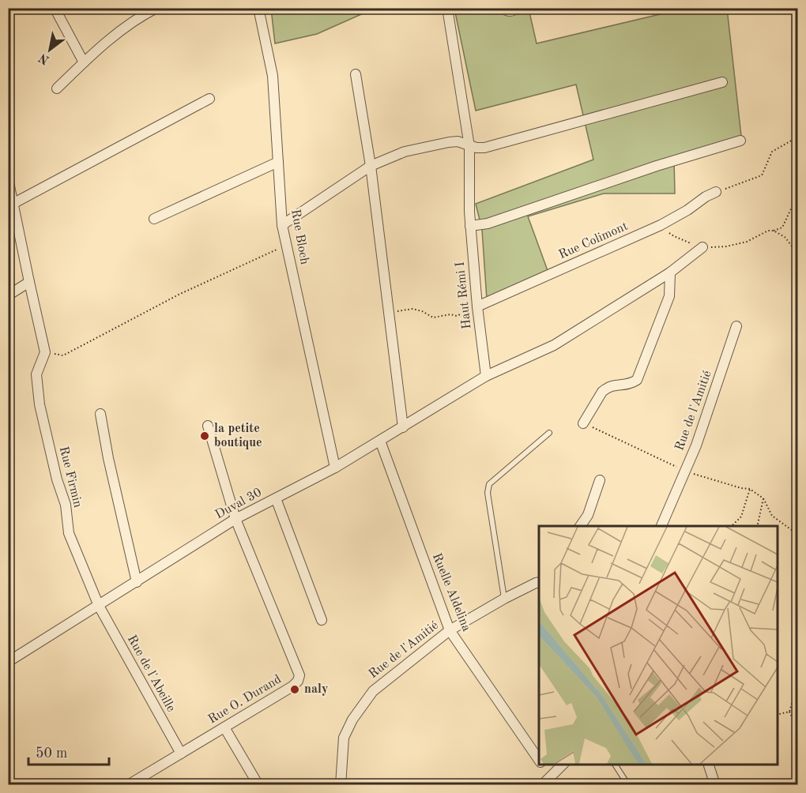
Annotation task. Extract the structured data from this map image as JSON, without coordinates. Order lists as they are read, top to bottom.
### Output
{
  "streets": {
    "street": [
      "Rue Bloch",
      "Rue Colimont",
      "Haut Rémi I",
      "Rue de l'Amitié",
      "Rue Firmin",
      "Duval 30",
      "Ruelle Aldelina",
      "Rue de l'Abeille",
      "Rue O. Durand"
    ]
  },
  "crossings": [
    ["Rue Bloch", "Duval 30"],
    ["Rue Colimont", "Haut Rémi I"],
    ["Haut Rémi I", "Duval 30"],
    ["Rue de l'Amitié", "Ruelle Aldelina"],
    ["Rue Firmin", "Duval 30"],
    ["Rue Firmin", "Rue de l'Abeille"],
    ["Duval 30", "Ruelle Aldelina"],
    ["Duval 30", "Rue de l'Abeille"],
    ["Duval 30", "Rue O. Durand"],
    ["Rue de l'Abeille", "Rue O. Durand"]
  ],
  "places": ["la petite boutique", "naly"],
  "scale_bar": "50 m",
  "north": "bottom left"
}
